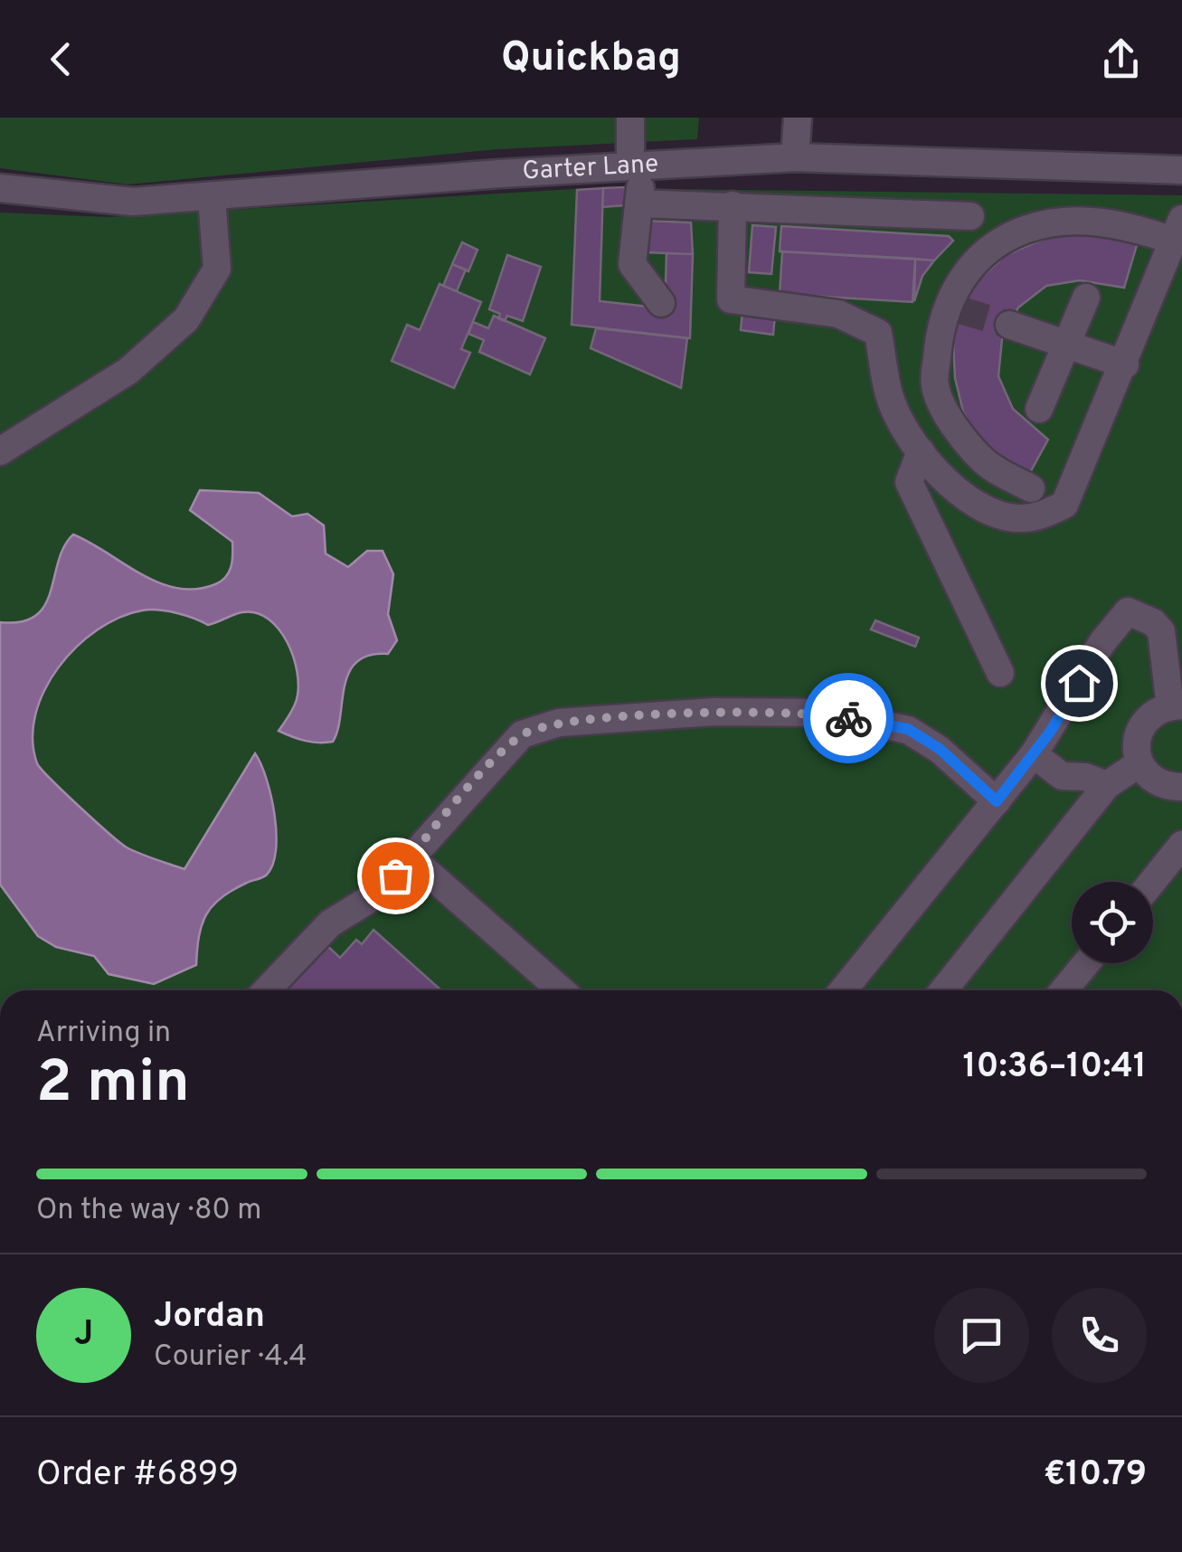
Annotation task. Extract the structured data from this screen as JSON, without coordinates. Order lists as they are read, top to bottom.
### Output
{
  "streets": {
    "street": ["Garter Lane"]
  },
  "page": {
    "header": "Quickbag",
    "heading": ["2 min", "Arriving in", "10:36–10:41"],
    "panel": [
      "Jordan",
      "Courier · 4.4",
      "Order #6899",
      "€10.79"
    ],
    "bar": "On the way · 80 m",
    "round": "J"
  }
}
